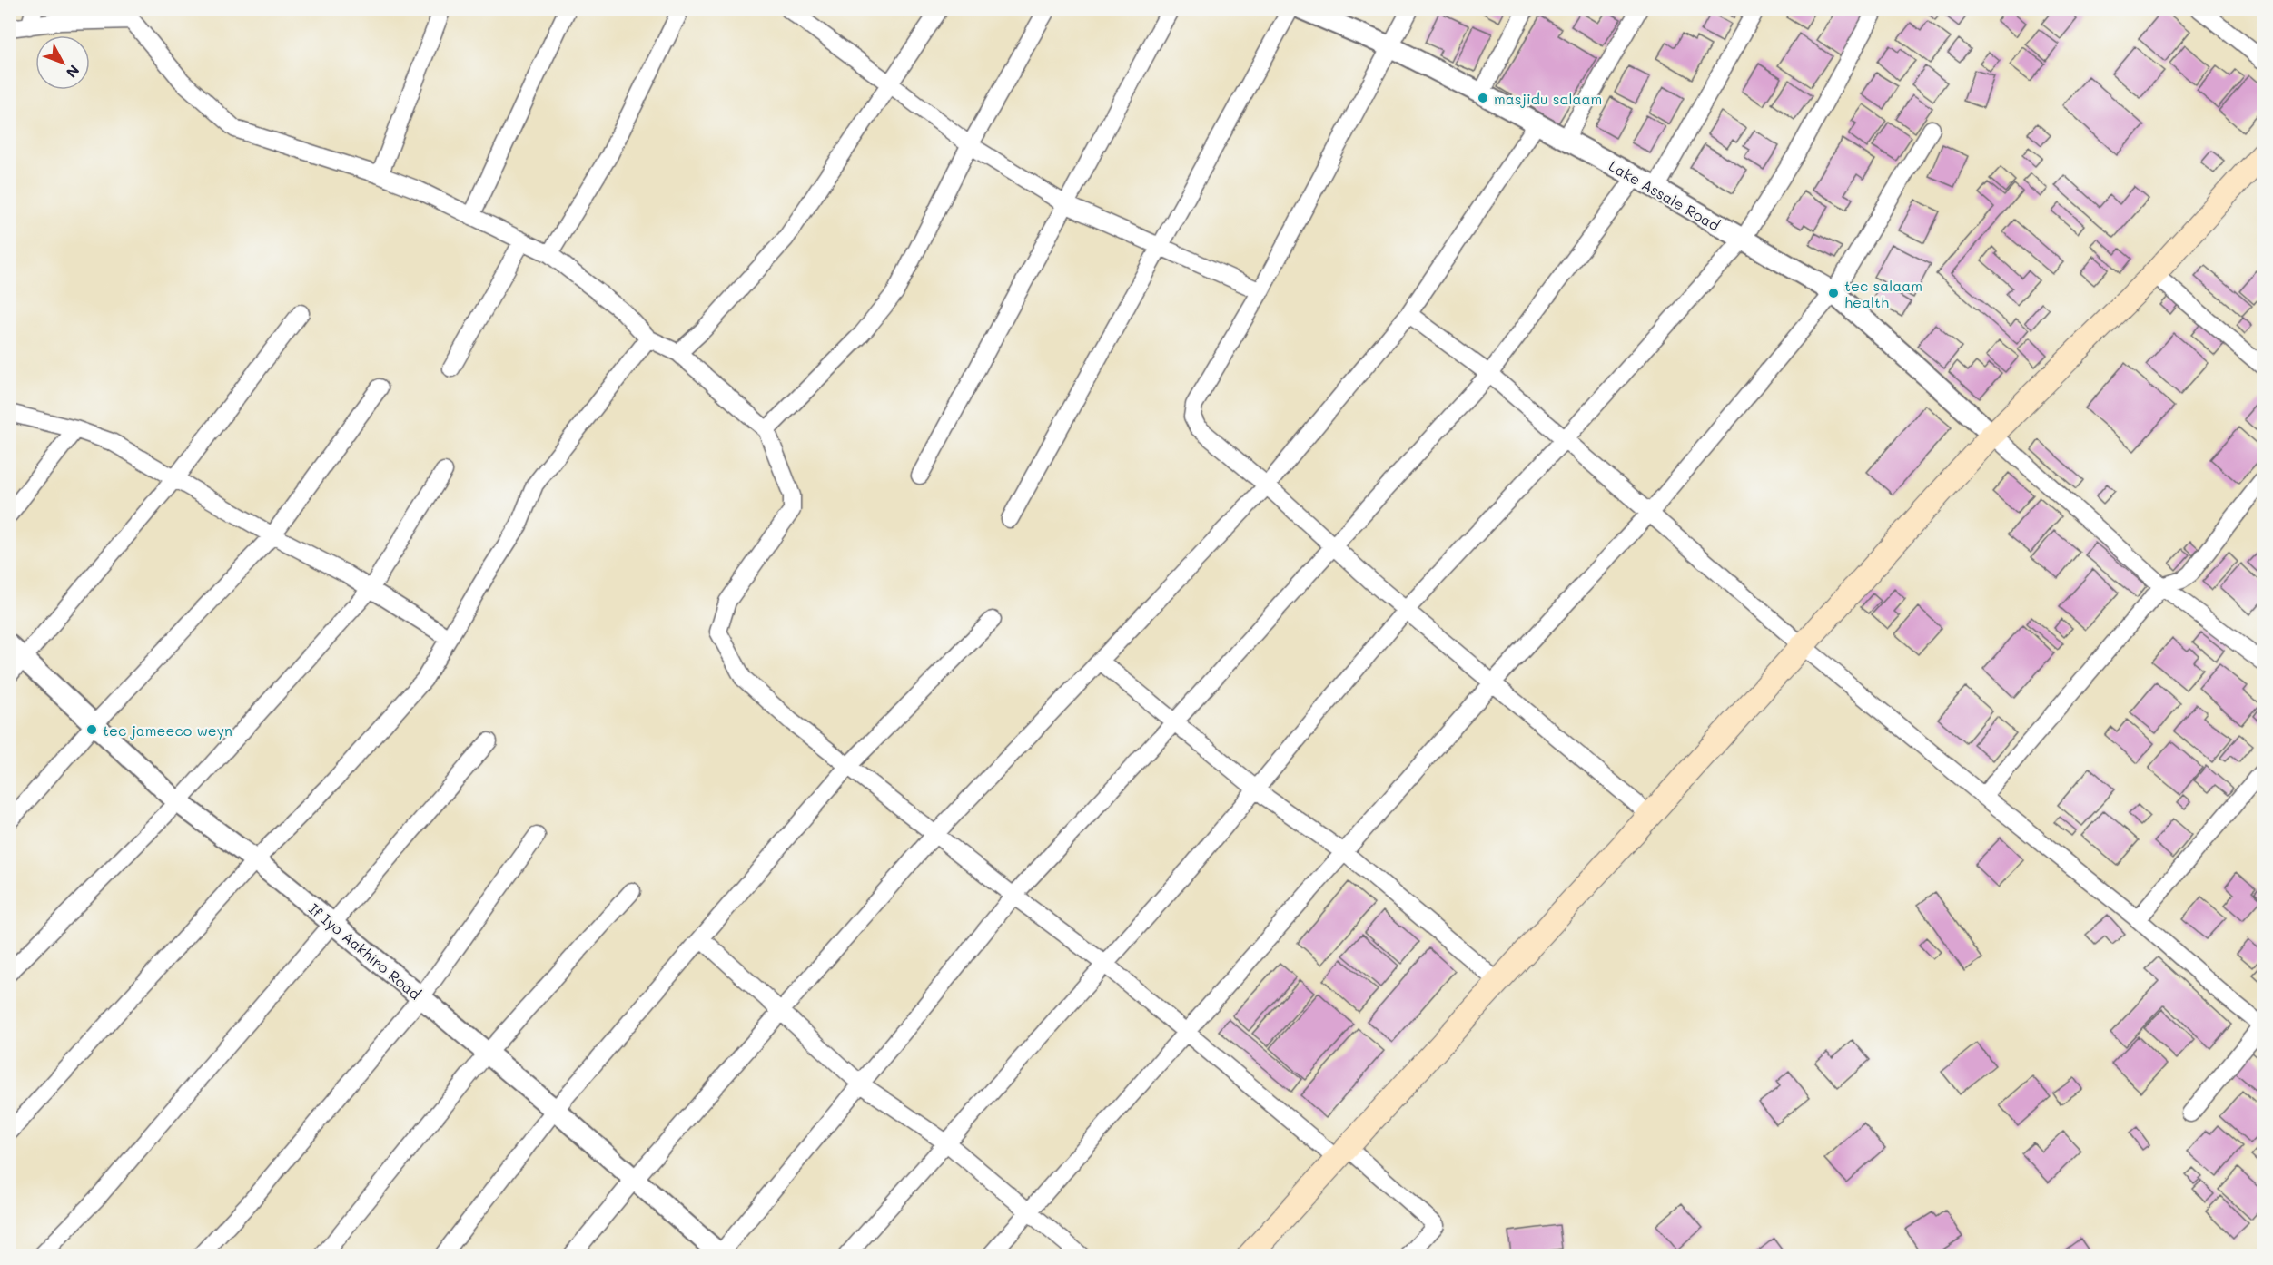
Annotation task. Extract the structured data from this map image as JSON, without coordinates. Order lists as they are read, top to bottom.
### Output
{
  "streets": {
    "street": ["Lake Assale Road", "If Iyo Aakhiro Road"]
  },
  "places": ["masjidu salaam", "tec salaam health", "tec jameeco weyn"],
  "north": "bottom right"
}
